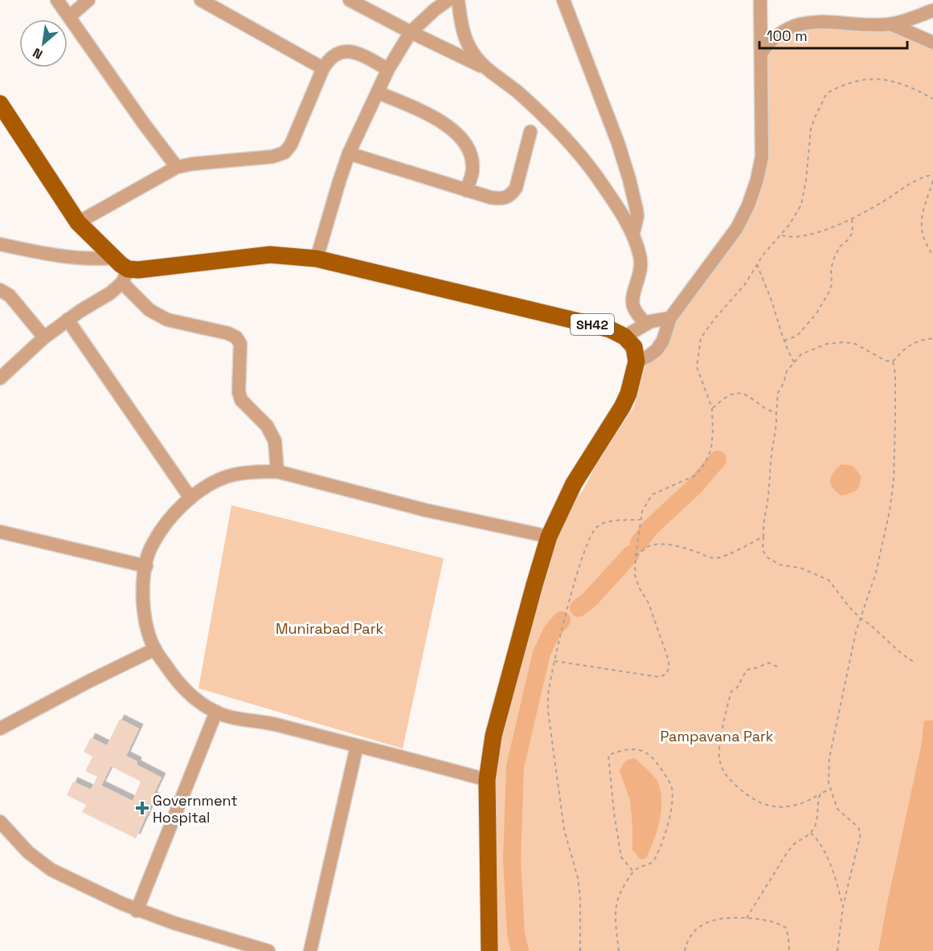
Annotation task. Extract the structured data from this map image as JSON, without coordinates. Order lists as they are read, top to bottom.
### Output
{
  "streets": {
    "main road": ["SH42"]
  },
  "parks": ["Munirabad Park", "Pampavana Park"],
  "places": {
    "health": ["Government Hospital"]
  },
  "scale_bar": "100 m",
  "north": "bottom left"
}
